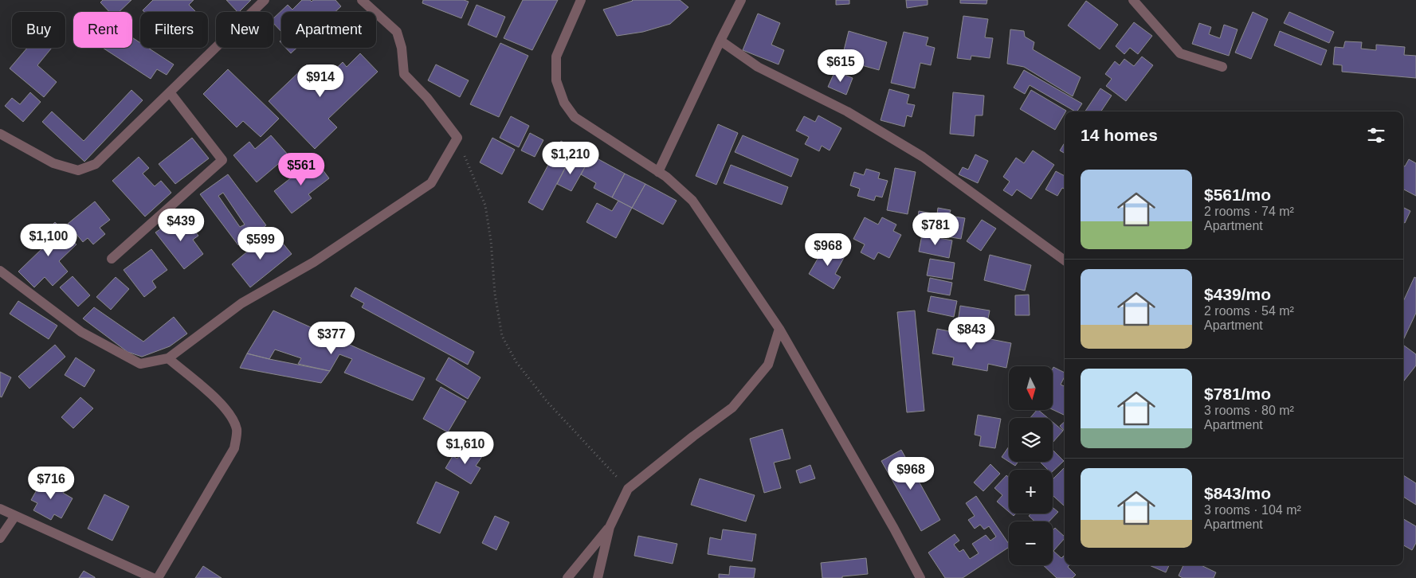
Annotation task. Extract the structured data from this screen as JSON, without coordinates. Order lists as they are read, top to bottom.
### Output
{
  "north": "bottom",
  "page": {
    "chip": [
      "Buy",
      "Rent",
      "Filters",
      "New",
      "Apartment"
    ],
    "price": [
      "$615",
      "$914",
      "$1,210",
      "$561",
      "$439",
      "$781",
      "$1,100",
      "$599",
      "$968",
      "$843",
      "$377",
      "$1,610",
      "$968",
      "$716"
    ],
    "heading": "14 homes",
    "list": [
      {
        "name": "$561/mo",
        "note": "2 rooms · 74 m² · Apartment"
      },
      {
        "name": "$439/mo",
        "note": "2 rooms · 54 m² · Apartment"
      },
      {
        "name": "$781/mo",
        "note": "3 rooms · 80 m² · Apartment"
      },
      {
        "name": "$843/mo",
        "note": "3 rooms · 104 m² · Apartment"
      }
    ],
    "map_buttons": ["+", "−"]
  }
}
